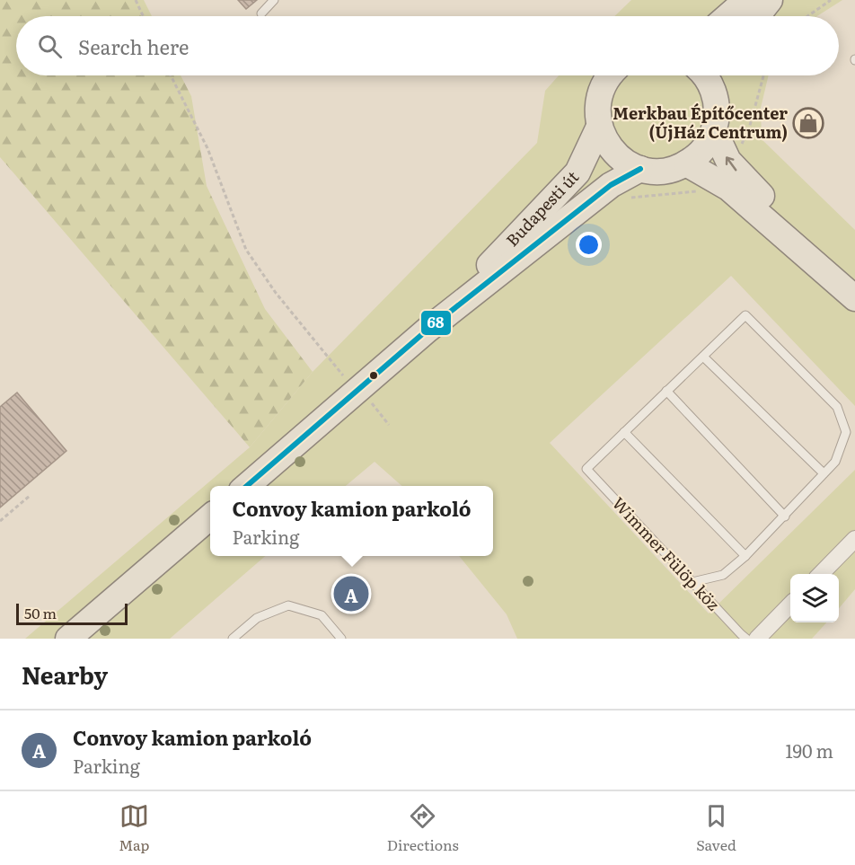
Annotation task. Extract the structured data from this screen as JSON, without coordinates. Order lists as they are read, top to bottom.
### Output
{
  "streets": {
    "main road": ["Budapesti út"],
    "lane": ["Wimmer Fülöp köz"]
  },
  "places": {
    "shop": ["Merkbau Építőcenter (ÚjHáz Centrum)"]
  },
  "lines": ["transit line 68"],
  "scale_bar": "50 m",
  "page": {
    "search": "Search here",
    "popup": ["Convoy kamion parkoló", "Parking"],
    "pins": "A",
    "scale": "50 m",
    "heading": "Nearby",
    "list": [
      {
        "mark": "A",
        "name": "Convoy kamion parkoló",
        "note": "Parking",
        "value": "190 m"
      }
    ],
    "nav": ["Map", "Directions", "Saved"]
  }
}
